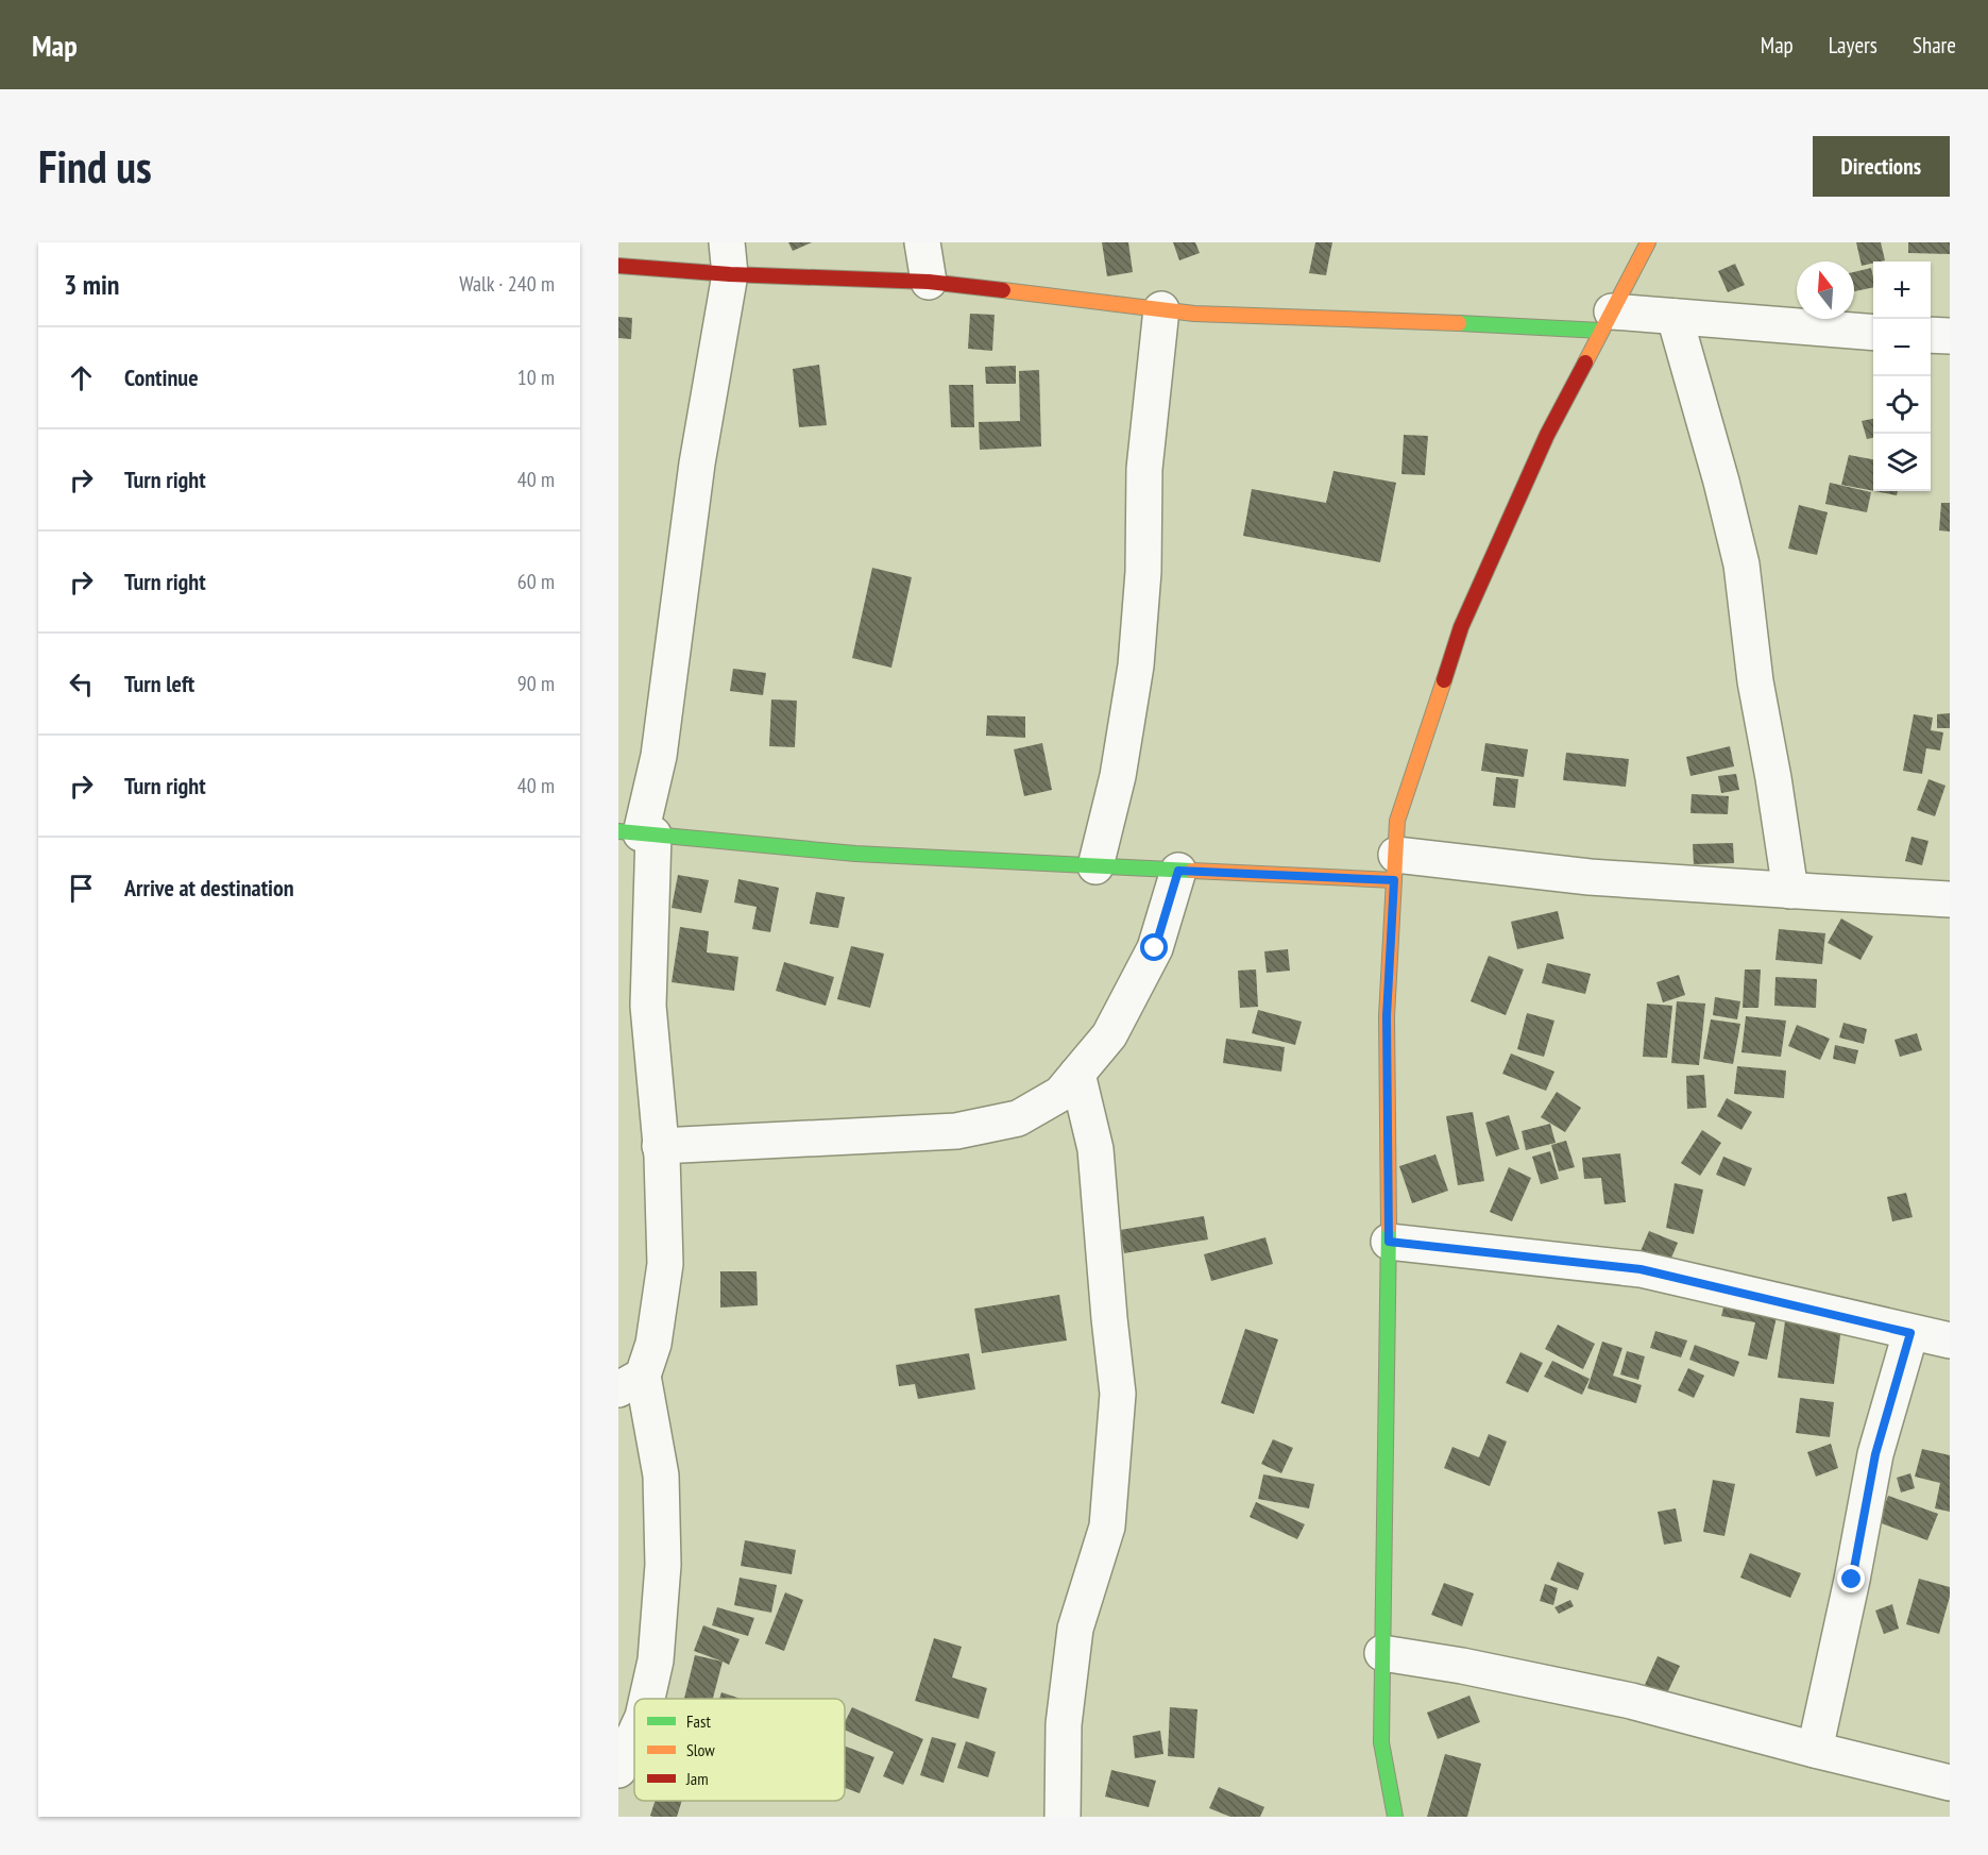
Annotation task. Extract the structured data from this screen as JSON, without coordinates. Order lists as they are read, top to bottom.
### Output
{
  "legend": ["Fast", "Slow", "Jam"],
  "north": "top",
  "page": {
    "header": "Map",
    "nav": ["Map", "Layers", "Share"],
    "buttons": "Directions",
    "title": "Find us",
    "heading": ["3 min", "Walk · 240 m"],
    "map_buttons": ["+", "−"],
    "list": [
      ["Continue", "10 m"],
      ["Turn right", "40 m"],
      ["Turn right", "60 m"],
      ["Turn left", "90 m"],
      ["Turn right", "40 m"],
      "Arrive at destination"
    ]
  }
}
